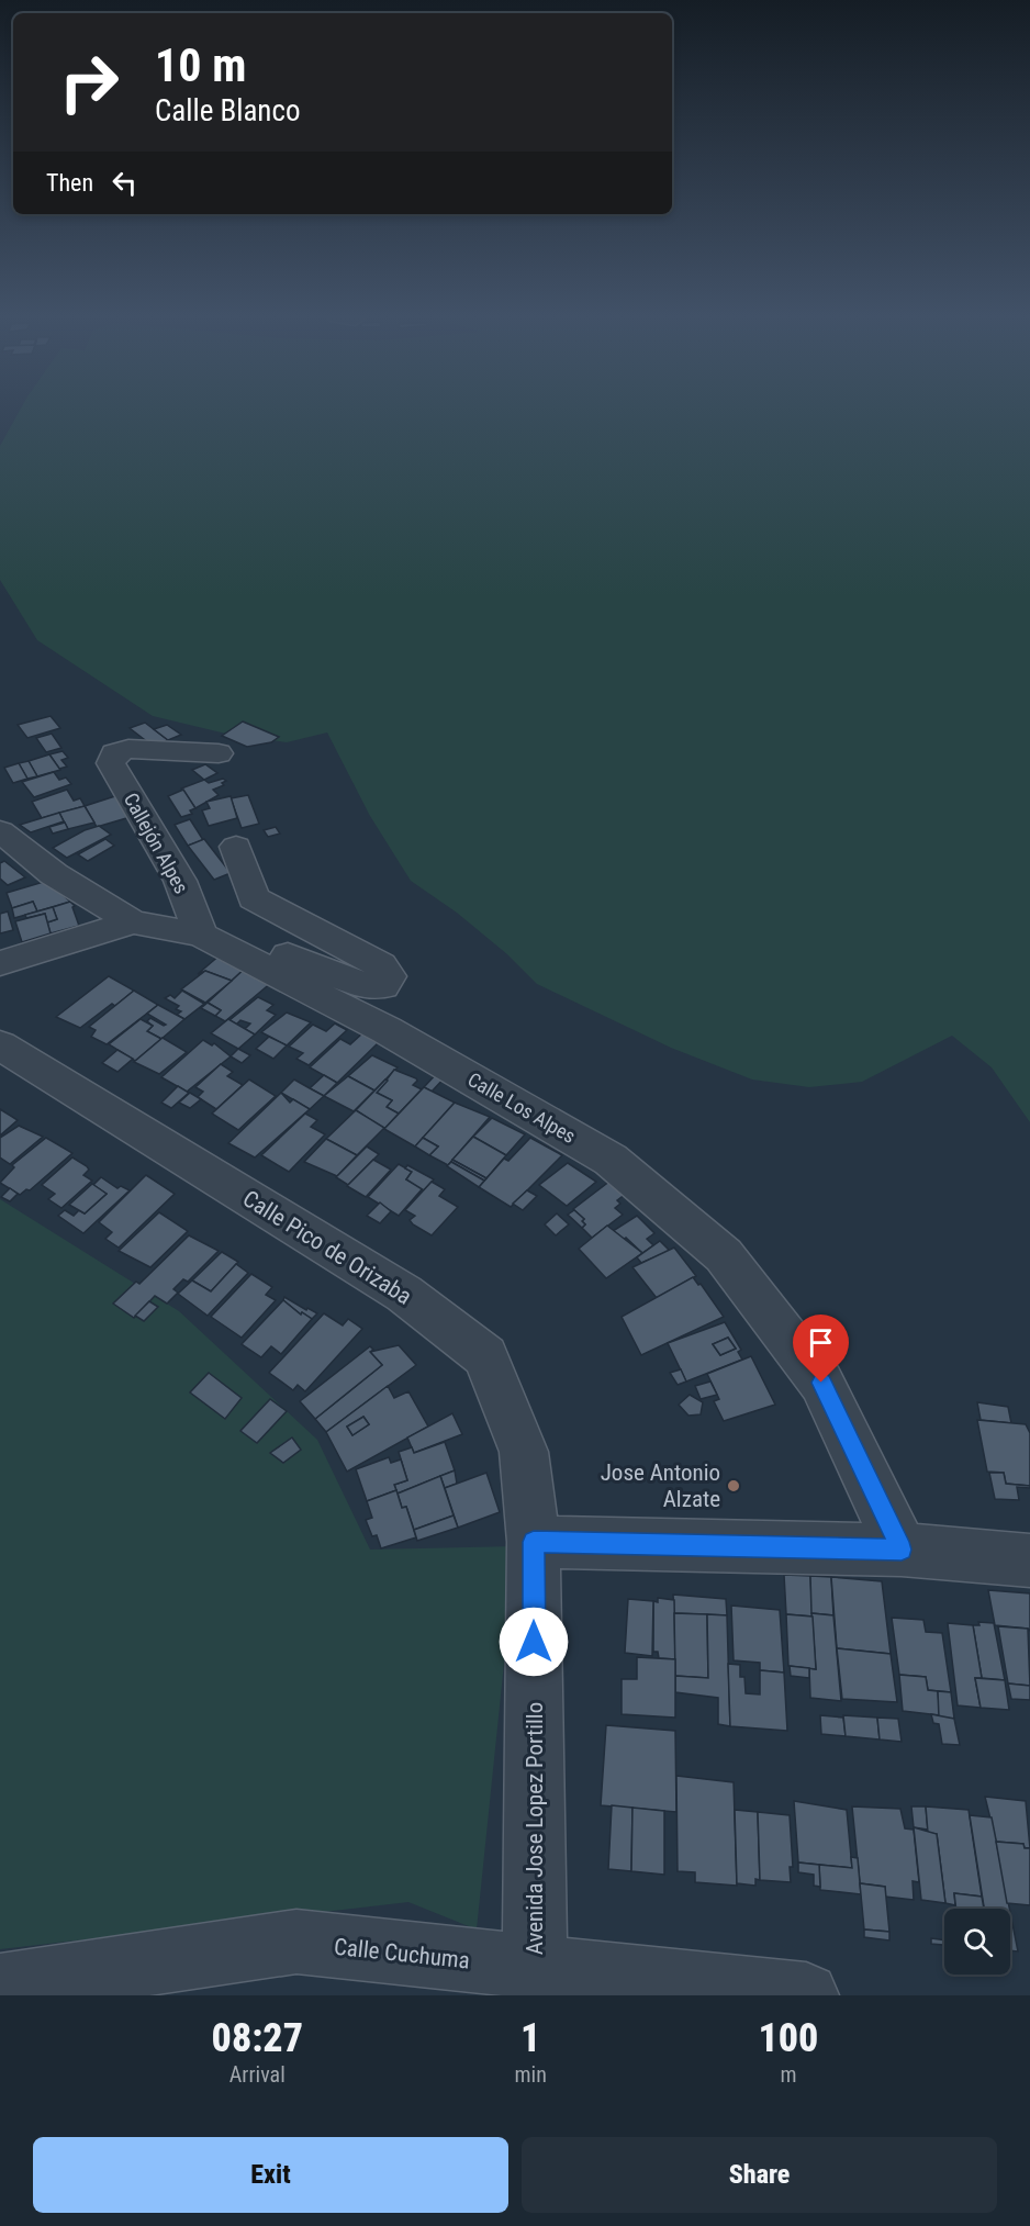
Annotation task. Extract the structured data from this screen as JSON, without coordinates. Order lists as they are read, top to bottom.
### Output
{
  "streets": {
    "street": [
      "Callejón Alpes",
      "Calle Los Alpes",
      "Calle Pico de Orizaba",
      "Avenida Jose Lopez Portillo",
      "Calle Cuchuma"
    ]
  },
  "crossings": [
    ["Callejón Alpes", "Calle Los Alpes"],
    ["Calle Pico de Orizaba", "Avenida Jose Lopez Portillo"],
    ["Avenida Jose Lopez Portillo", "Calle Cuchuma"]
  ],
  "places": ["Jose Antonio Alzate"],
  "page": {
    "turn": ["10 m", "Calle Blanco"],
    "then": "Then",
    "eta": [
      "08:27",
      "Arrival",
      "1",
      "min",
      "100",
      "m"
    ],
    "buttons": ["Exit", "Share"]
  }
}
